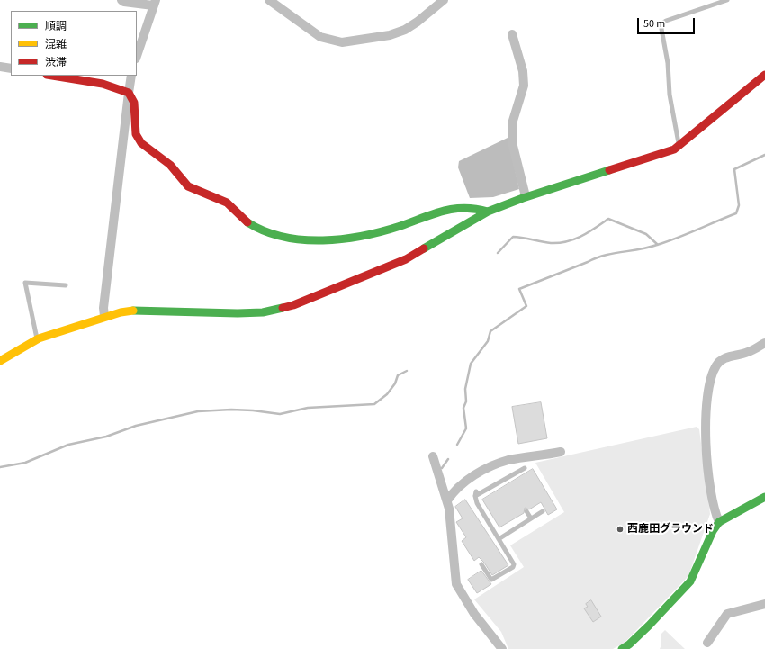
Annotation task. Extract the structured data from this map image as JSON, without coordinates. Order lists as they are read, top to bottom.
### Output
{
  "places": ["西鹿田グラウンド"],
  "legend": ["順調", "混雑", "渋滞"],
  "scale_bar": "50 m"
}
